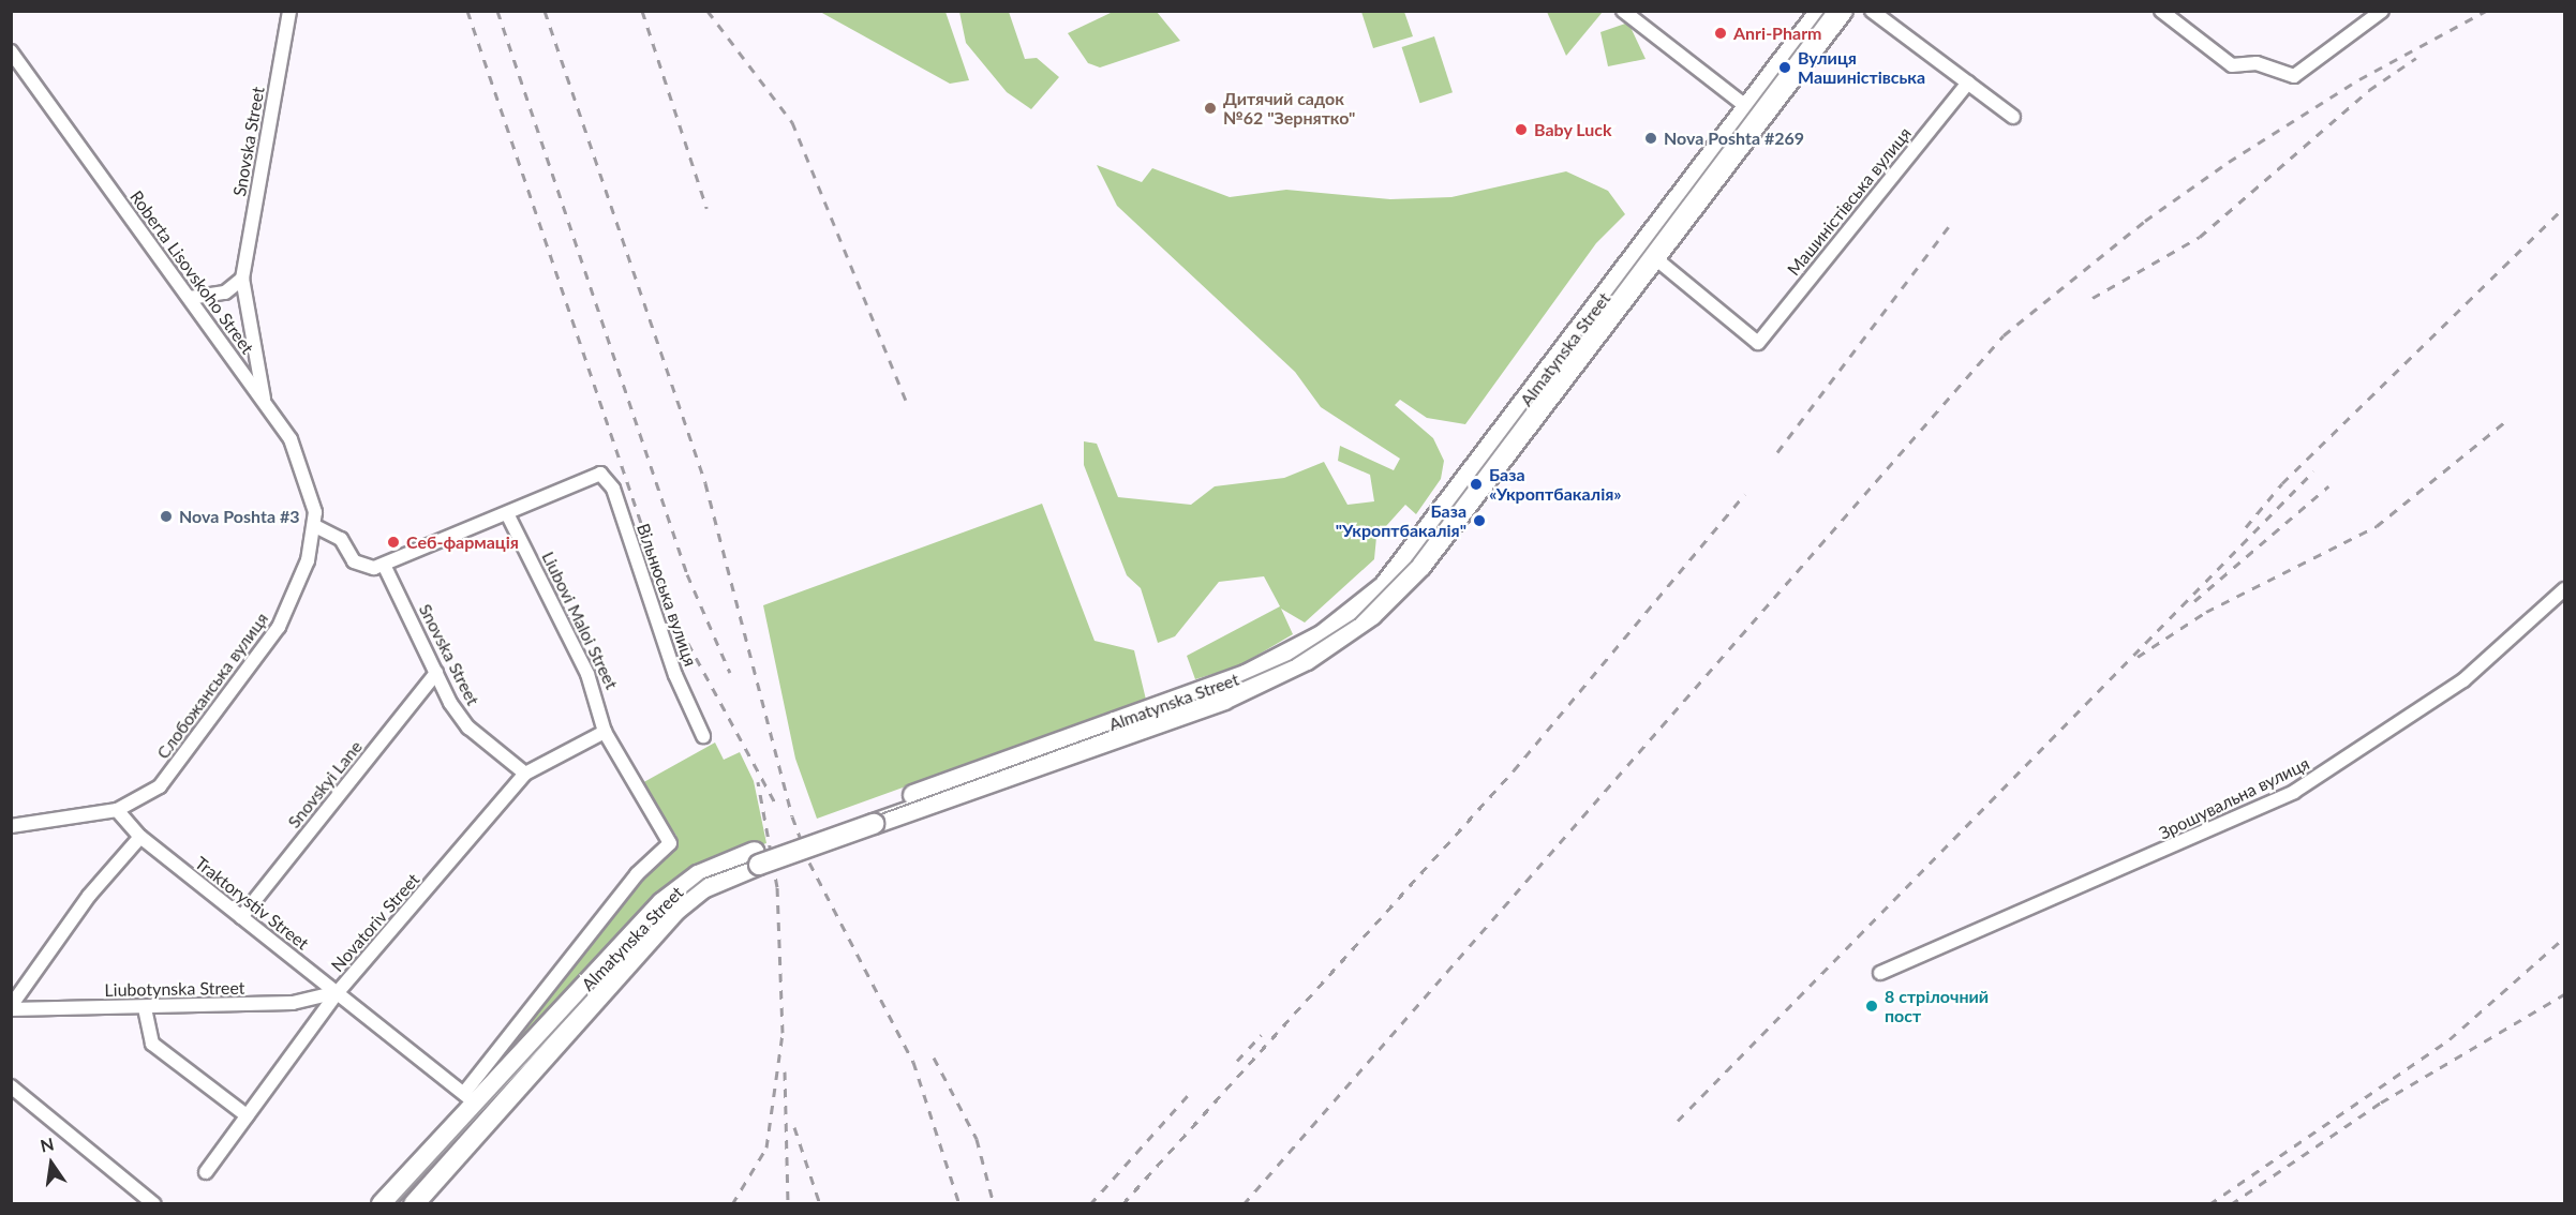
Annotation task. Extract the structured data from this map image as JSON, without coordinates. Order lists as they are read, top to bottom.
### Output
{
  "streets": {
    "street": [
      "Snovska Street",
      "Машиністівська вулиця",
      "Roberta Lisovskoho Street",
      "Almatynska Street",
      "Вільнюська вулиця",
      "Liubovi Maloi Street",
      "Слобожанська вулиця",
      "Snovskyi Lane",
      "Зрошувальна вулиця",
      "Traktorystiv Street",
      "Novatoriv Street",
      "Liubotynska Street"
    ]
  },
  "crossings": [
    ["Snovska Street", "Roberta Lisovskoho Street"],
    ["Snovska Street", "Snovskyi Lane"],
    ["Snovska Street", "Novatoriv Street"],
    ["Машиністівська вулиця", "Almatynska Street"],
    ["Roberta Lisovskoho Street", "Слобожанська вулиця"],
    ["Almatynska Street", "Liubovi Maloi Street"],
    ["Almatynska Street", "Traktorystiv Street"],
    ["Вільнюська вулиця", "Liubovi Maloi Street"],
    ["Liubovi Maloi Street", "Novatoriv Street"],
    ["Слобожанська вулиця", "Traktorystiv Street"],
    ["Snovskyi Lane", "Traktorystiv Street"],
    ["Traktorystiv Street", "Novatoriv Street"],
    ["Traktorystiv Street", "Liubotynska Street"],
    ["Novatoriv Street", "Liubotynska Street"]
  ],
  "places": [
    "Anri-Pharm",
    "Вулиця Машиністівська",
    "Дитячий садок №62 \"Зернятко\"",
    "Baby Luck",
    "Nova Poshta #269",
    "База «Укроптбакалія»",
    "Nova Poshta #3",
    "База \"Укроптбакалія\"",
    "Себ-фармація",
    "8 стрілочний пост"
  ],
  "north": "top"
}
